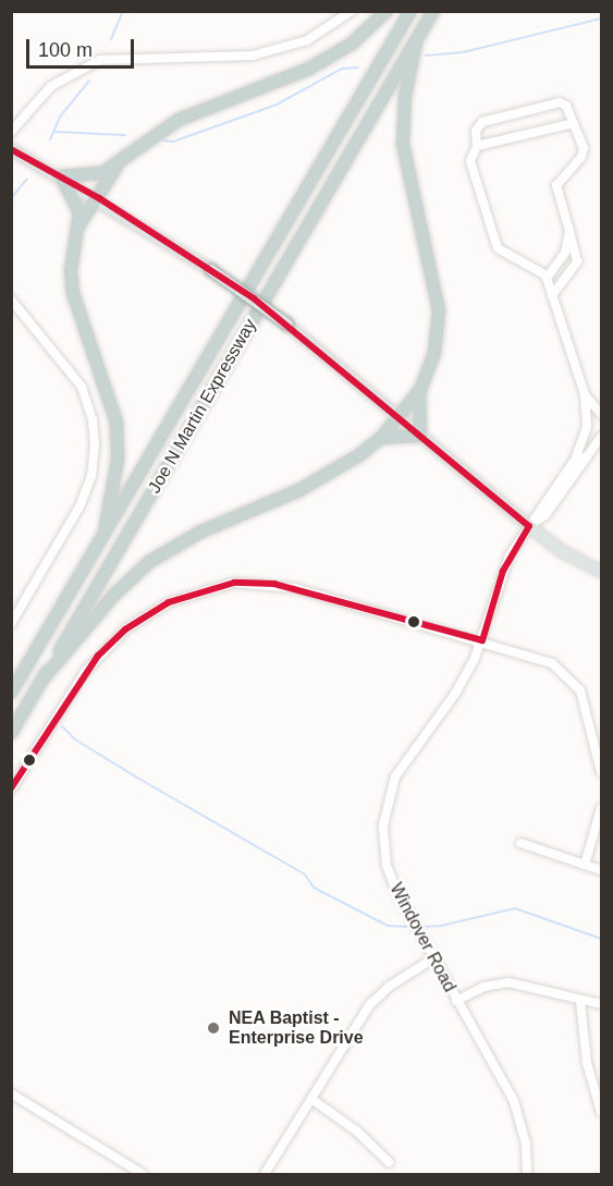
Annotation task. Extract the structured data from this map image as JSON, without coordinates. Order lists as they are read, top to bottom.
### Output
{
  "streets": {
    "highway": ["Joe N Martin Expressway"],
    "street": ["Windover Road"]
  },
  "places": ["NEA Baptist - Enterprise Drive"],
  "scale_bar": "100 m"
}
